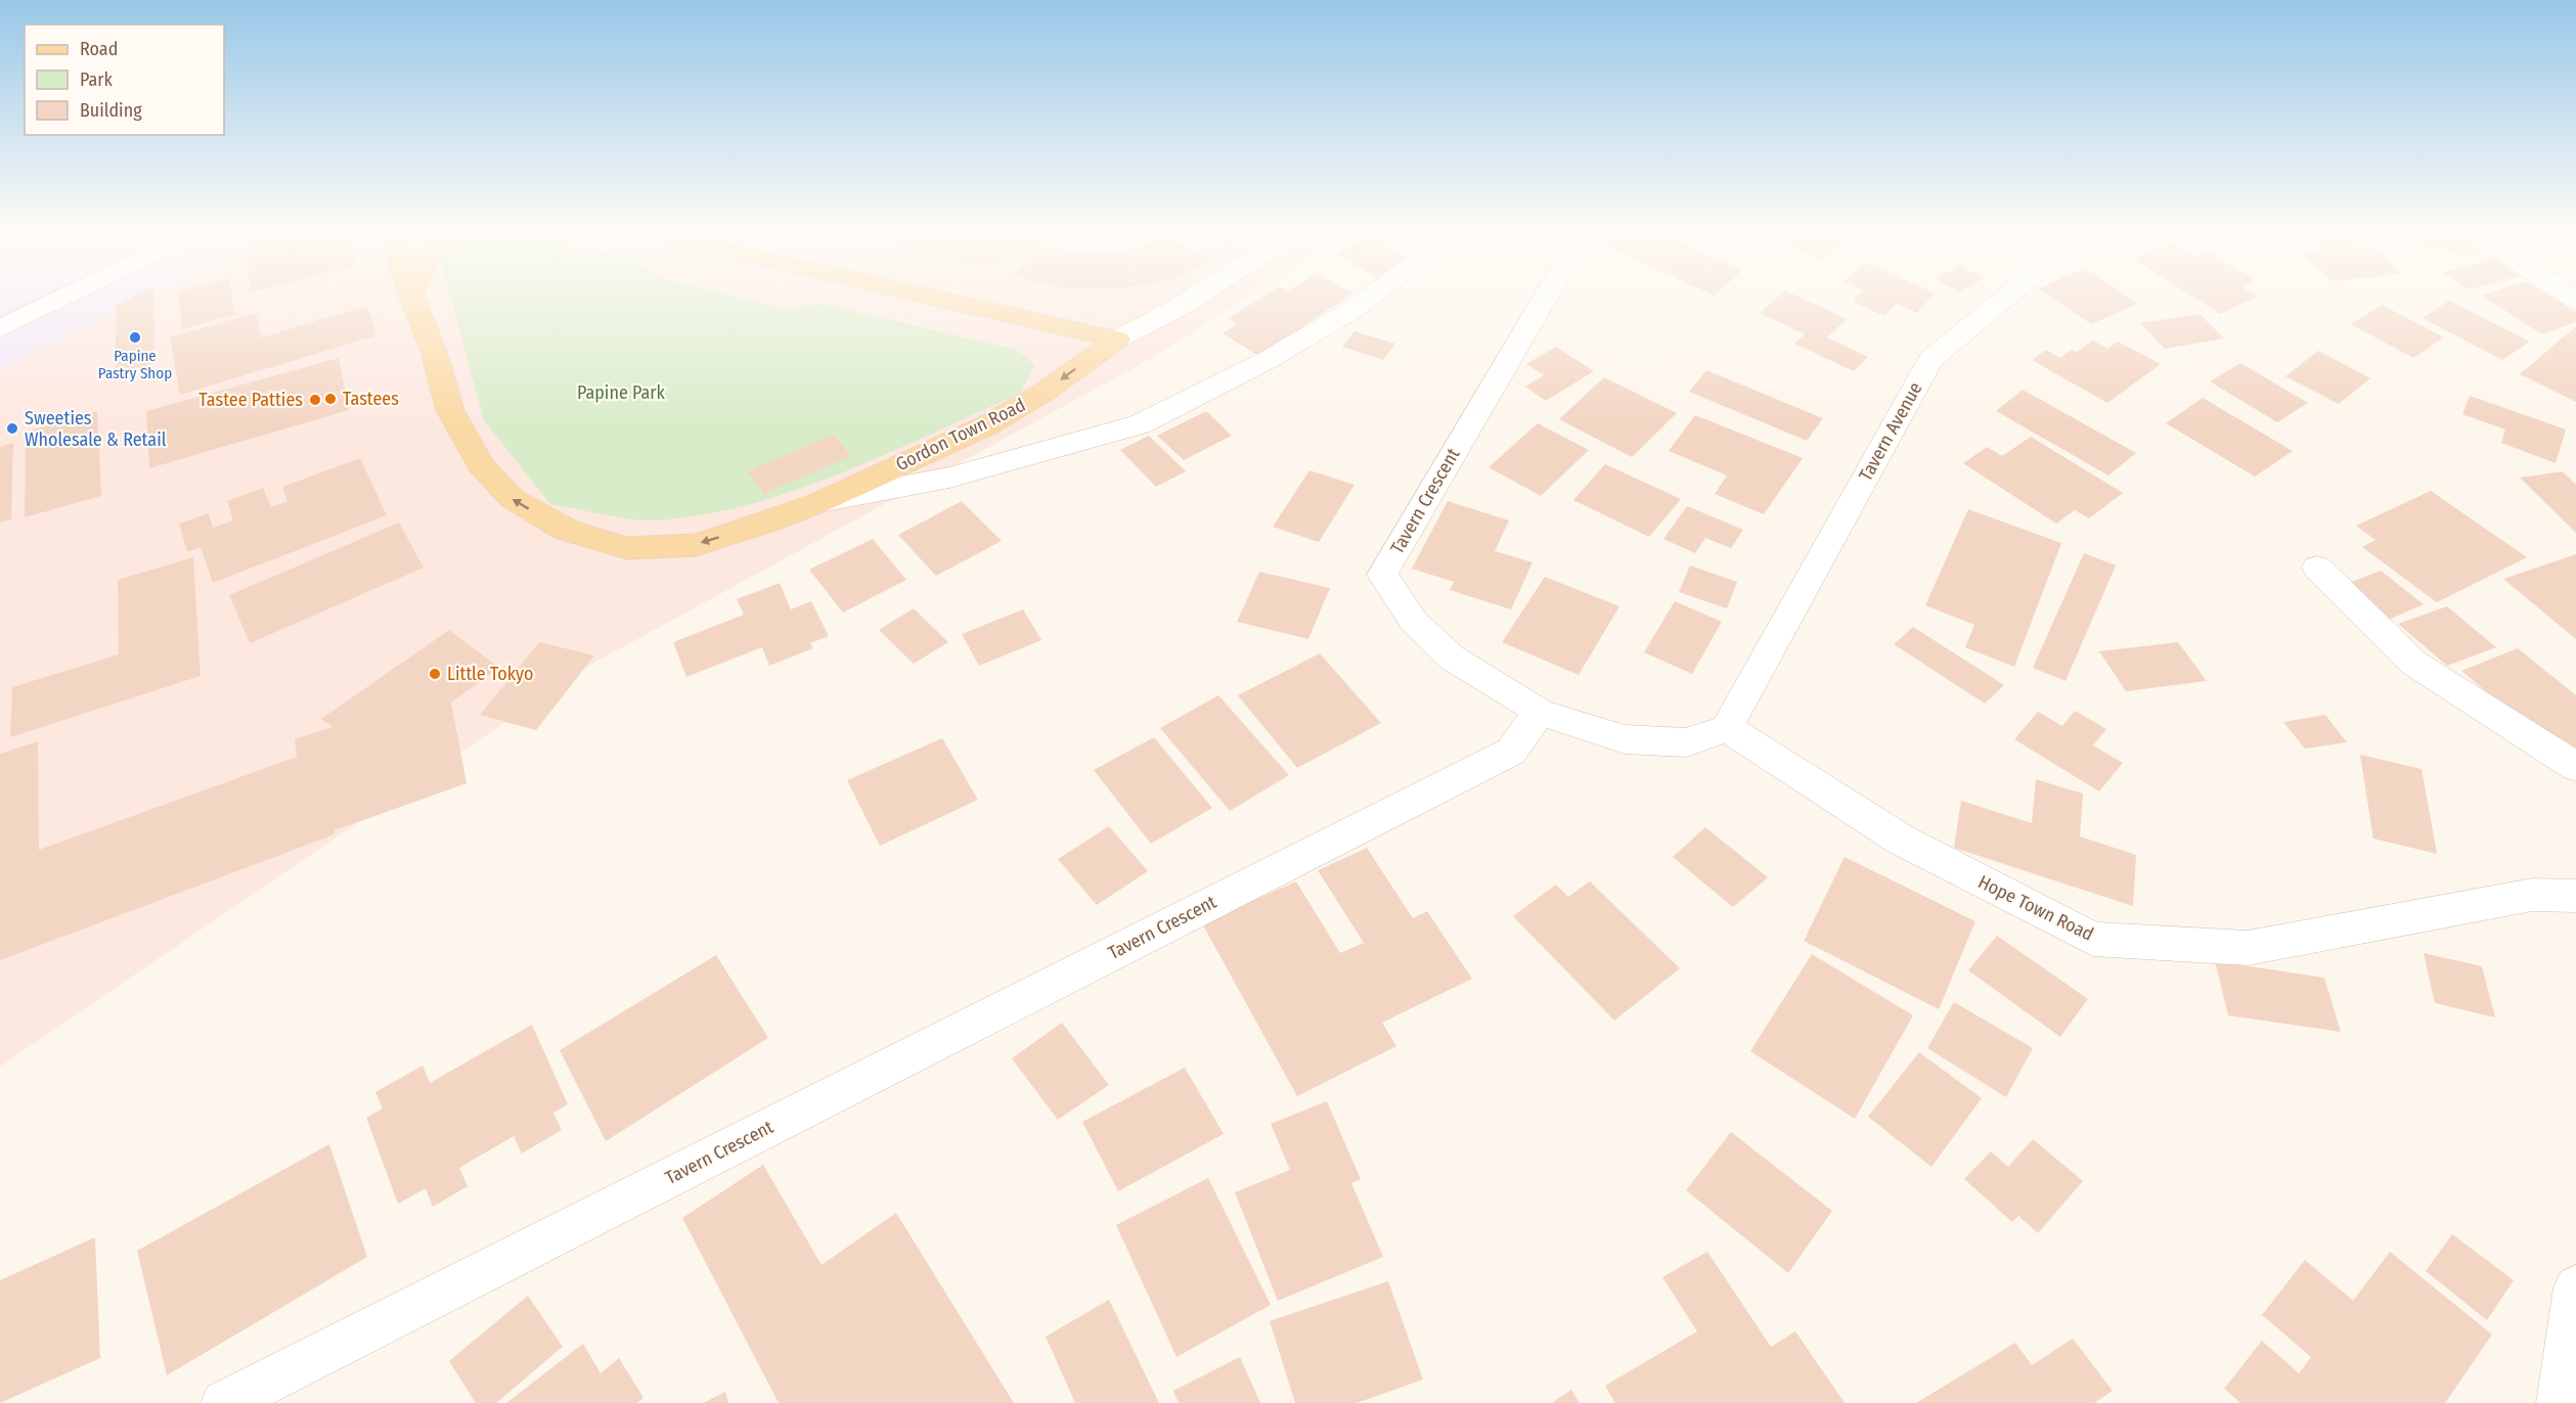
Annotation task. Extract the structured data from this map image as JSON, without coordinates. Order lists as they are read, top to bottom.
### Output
{
  "streets": {
    "main road": ["Gordon Town Road"],
    "street": ["Tavern Avenue", "Tavern Crescent", "Hope Town Road"]
  },
  "crossings": [
    ["Tavern Avenue", "Hope Town Road"]
  ],
  "parks": ["Papine Park"],
  "places": [
    "Papine Pastry Shop",
    "Tastees",
    "Tastee Patties",
    "Sweeties Wholesale & Retail",
    "Little Tokyo"
  ],
  "legend": ["Road", "Park", "Building"]
}
